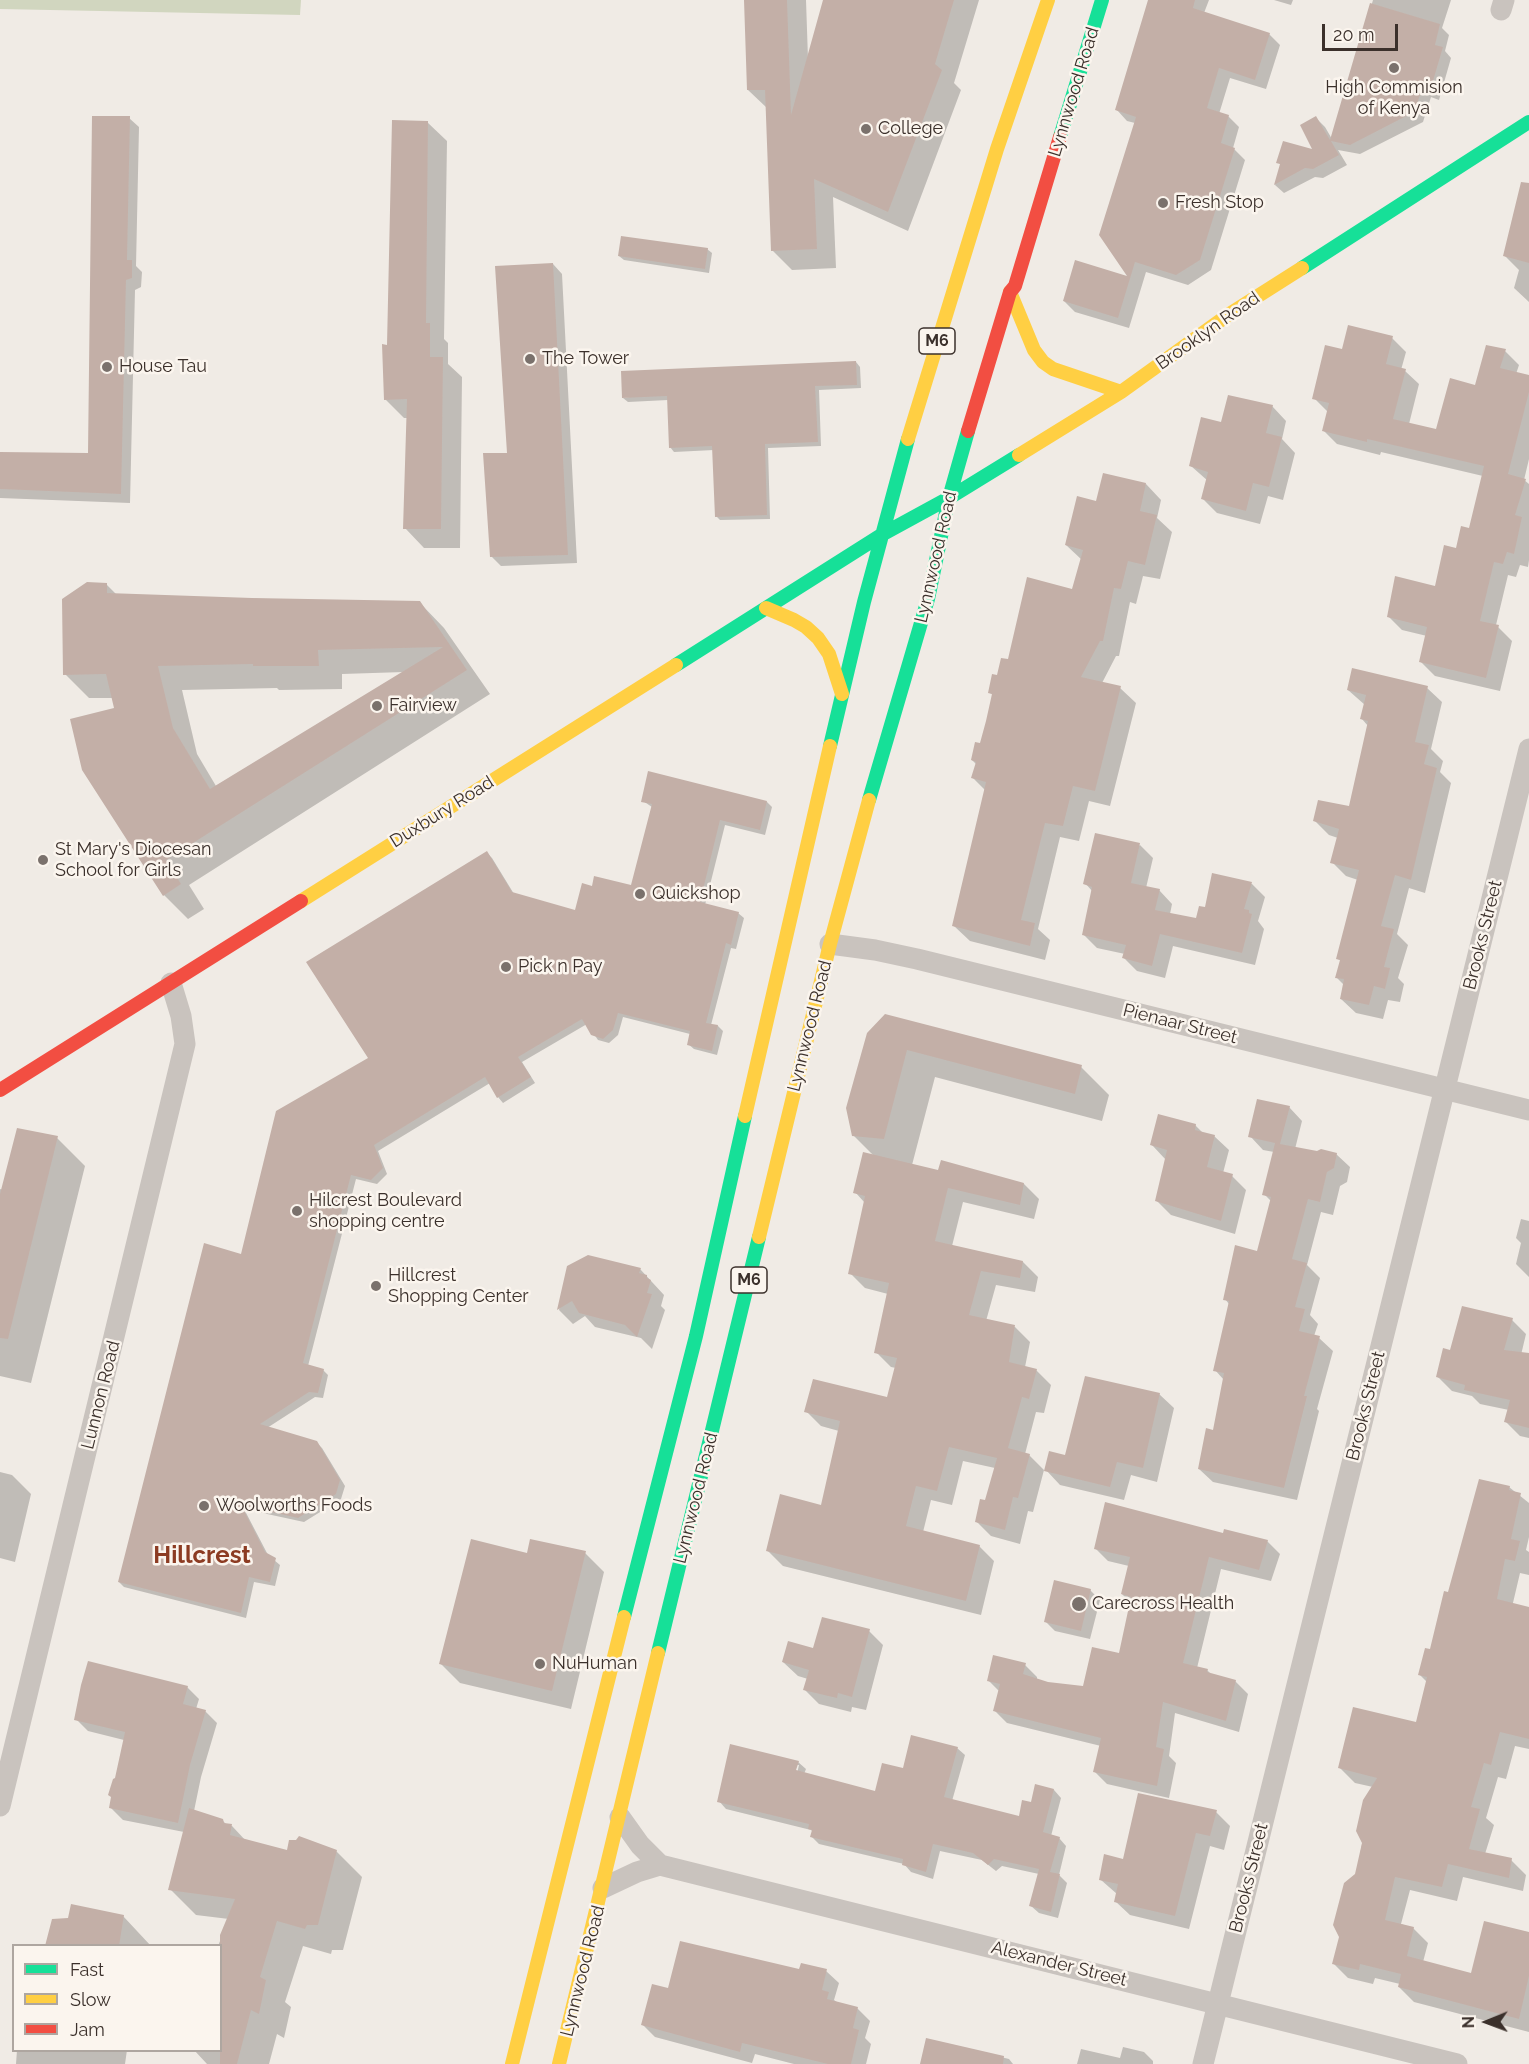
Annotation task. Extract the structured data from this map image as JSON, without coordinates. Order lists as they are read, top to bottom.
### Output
{
  "streets": {
    "main road": [
      "Lynnwood Road",
      "Brooklyn Road",
      "M6",
      "Duxbury Road"
    ],
    "street": [
      "Brooks Street",
      "Pienaar Street",
      "Lunnon Road",
      "Alexander Street"
    ]
  },
  "crossings": [
    ["Lynnwood Road", "Brooklyn Road"],
    ["Lynnwood Road", "Pienaar Street"],
    ["Brooklyn Road", "M6"],
    ["Brooklyn Road", "Duxbury Road"],
    ["M6", "Duxbury Road"],
    ["Duxbury Road", "Lunnon Road"],
    ["Brooks Street", "Pienaar Street"],
    ["Brooks Street", "Alexander Street"]
  ],
  "districts": ["Hillcrest"],
  "places": [
    "High Commision of Kenya",
    "College",
    "Fresh Stop",
    "The Tower",
    "House Tau",
    "Fairview",
    "St Mary's Diocesan School for Girls",
    "Quickshop",
    "Pick n Pay",
    "Hilcrest Boulevard shopping centre",
    "Hillcrest Shopping Center",
    "Woolworths Foods",
    "Carecross Health",
    "NuHuman"
  ],
  "legend": ["Fast", "Slow", "Jam"],
  "scale_bar": "20 m",
  "north": "left"
}
